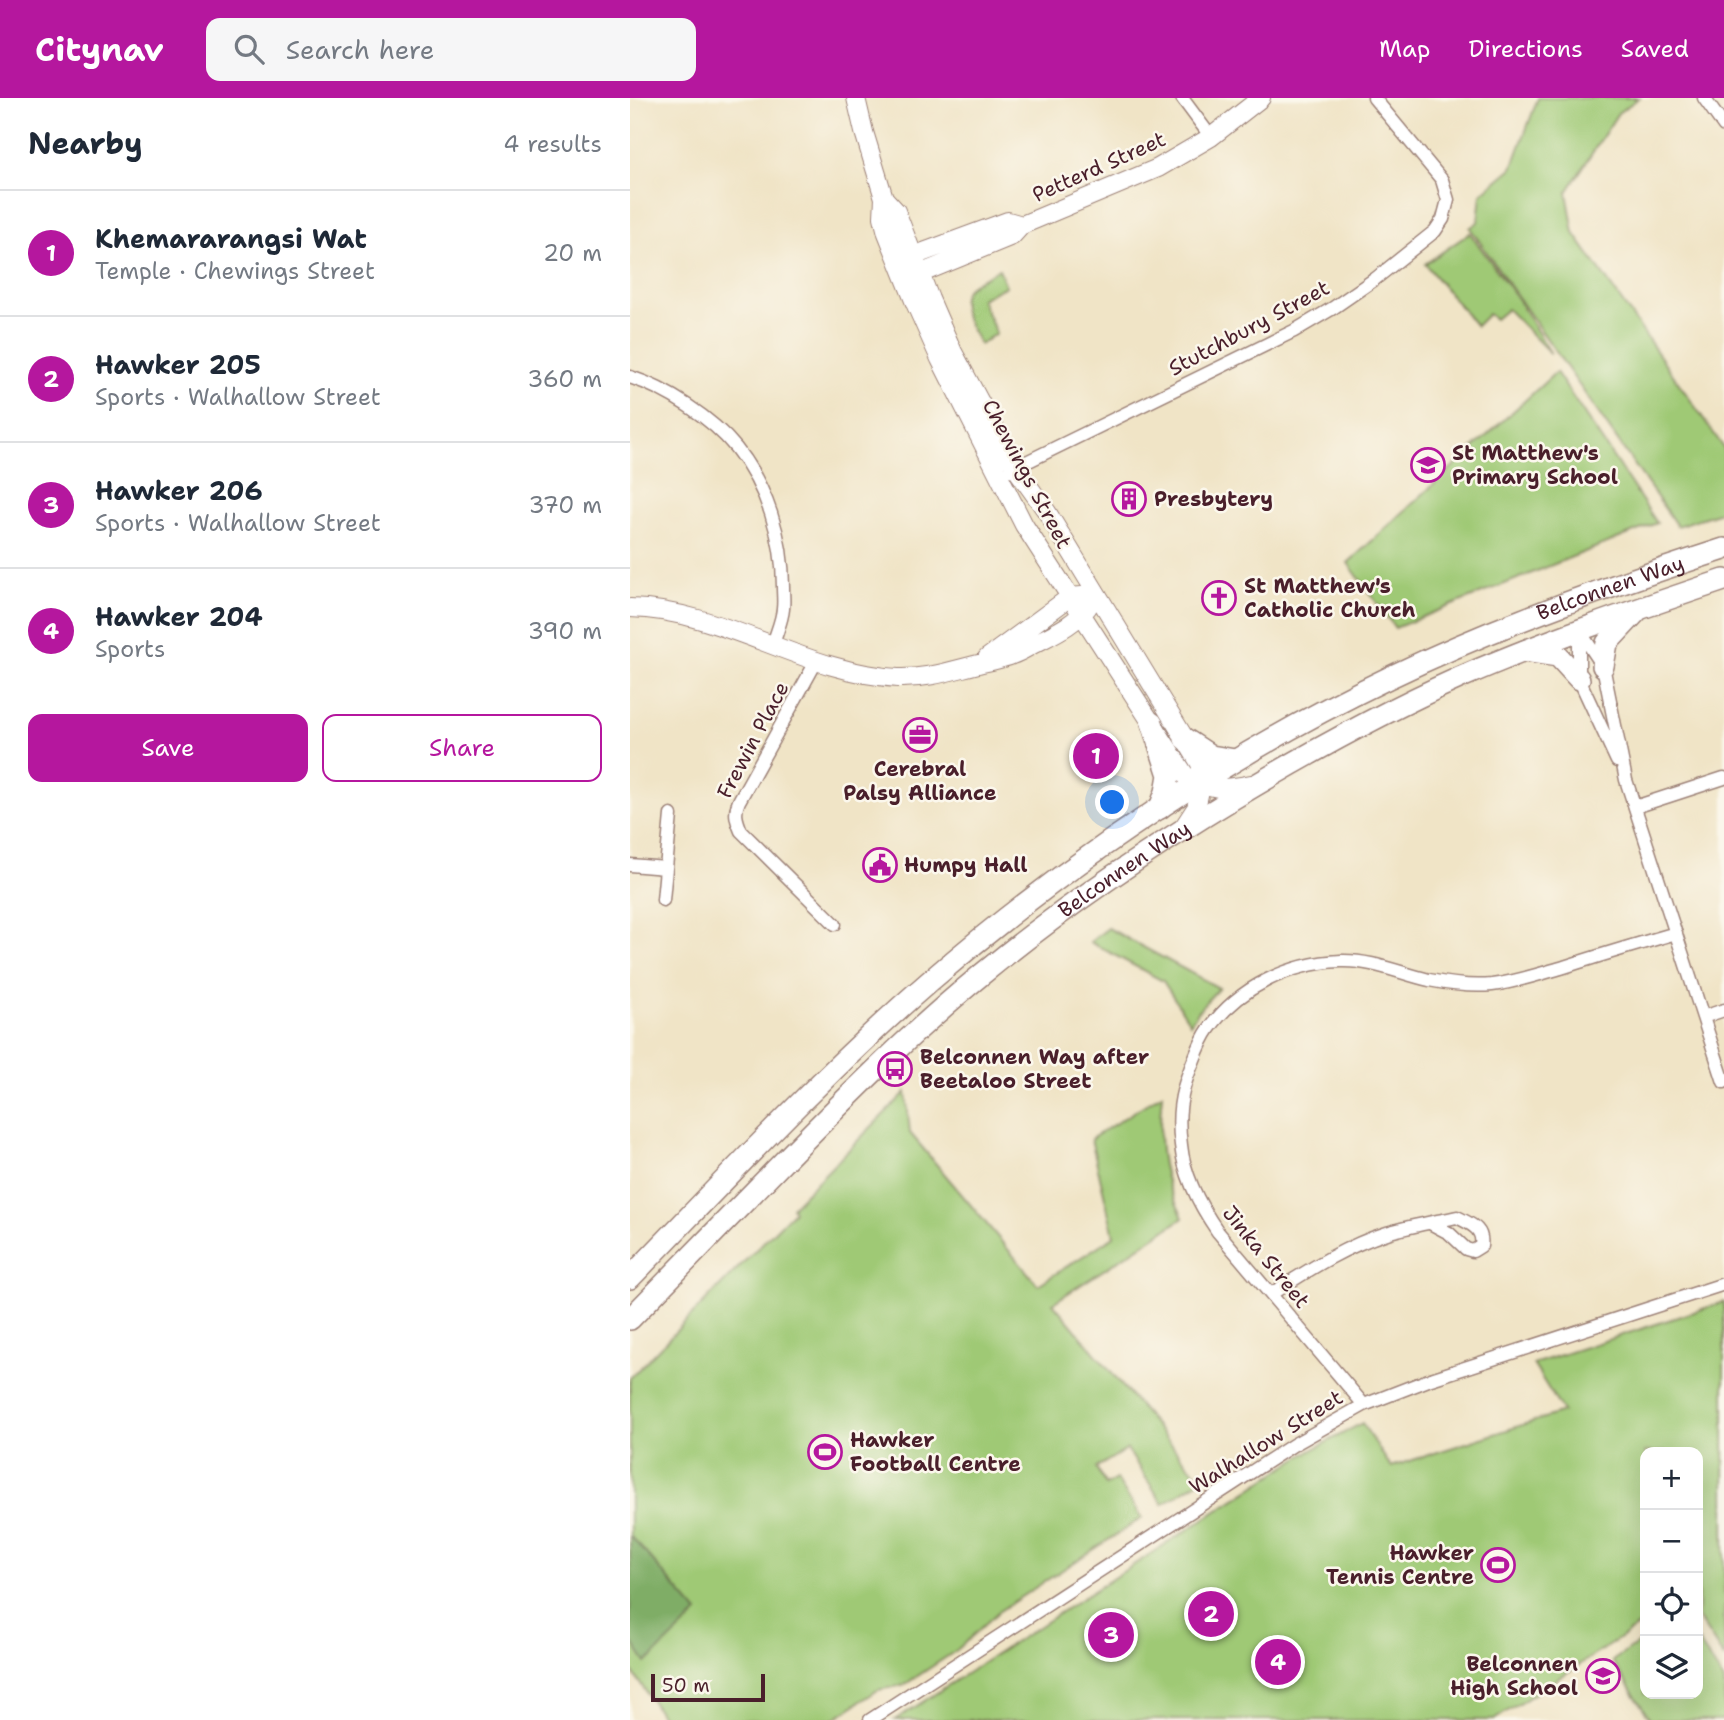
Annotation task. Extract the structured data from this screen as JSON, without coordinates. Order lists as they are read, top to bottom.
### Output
{
  "streets": {
    "main road": ["Belconnen Way"],
    "street": [
      "Petterd Street",
      "Stutchbury Street",
      "Chewings Street",
      "Frewin Place",
      "Jinka Street",
      "Walhallow Street"
    ]
  },
  "crossings": [
    ["Petterd Street", "Chewings Street"],
    ["Stutchbury Street", "Chewings Street"],
    ["Chewings Street", "Belconnen Way"],
    ["Jinka Street", "Walhallow Street"]
  ],
  "places": {
    "school or university": ["St Matthew's Primary School", "Belconnen High School"],
    "building": ["Presbytery"],
    "church": ["St Matthew's Catholic Church"],
    "office": ["Cerebral Palsy Alliance"],
    "public building": ["Humpy Hall"],
    "bus stop": ["Belconnen Way after Beetaloo Street"],
    "sports": ["Hawker Football Centre", "Hawker Tennis Centre"]
  },
  "scale_bar": "50 m",
  "page": {
    "header": "Citynav",
    "search": "Search here",
    "nav": ["Map", "Directions", "Saved"],
    "heading": ["Nearby", "4 results"],
    "list": [
      {
        "mark": "1",
        "name": "Khemararangsi Wat",
        "note": "Temple · Chewings Street",
        "value": "20 m"
      },
      {
        "mark": "2",
        "name": "Hawker 205",
        "note": "Sports · Walhallow Street",
        "value": "360 m"
      },
      {
        "mark": "3",
        "name": "Hawker 206",
        "note": "Sports · Walhallow Street",
        "value": "370 m"
      },
      {
        "mark": "4",
        "name": "Hawker 204",
        "note": "Sports",
        "value": "390 m"
      }
    ],
    "buttons": ["Save", "Share"],
    "pins": [
      "1",
      "2",
      "3",
      "4"
    ],
    "map_buttons": ["+", "−"],
    "scale": "50 m"
  }
}
